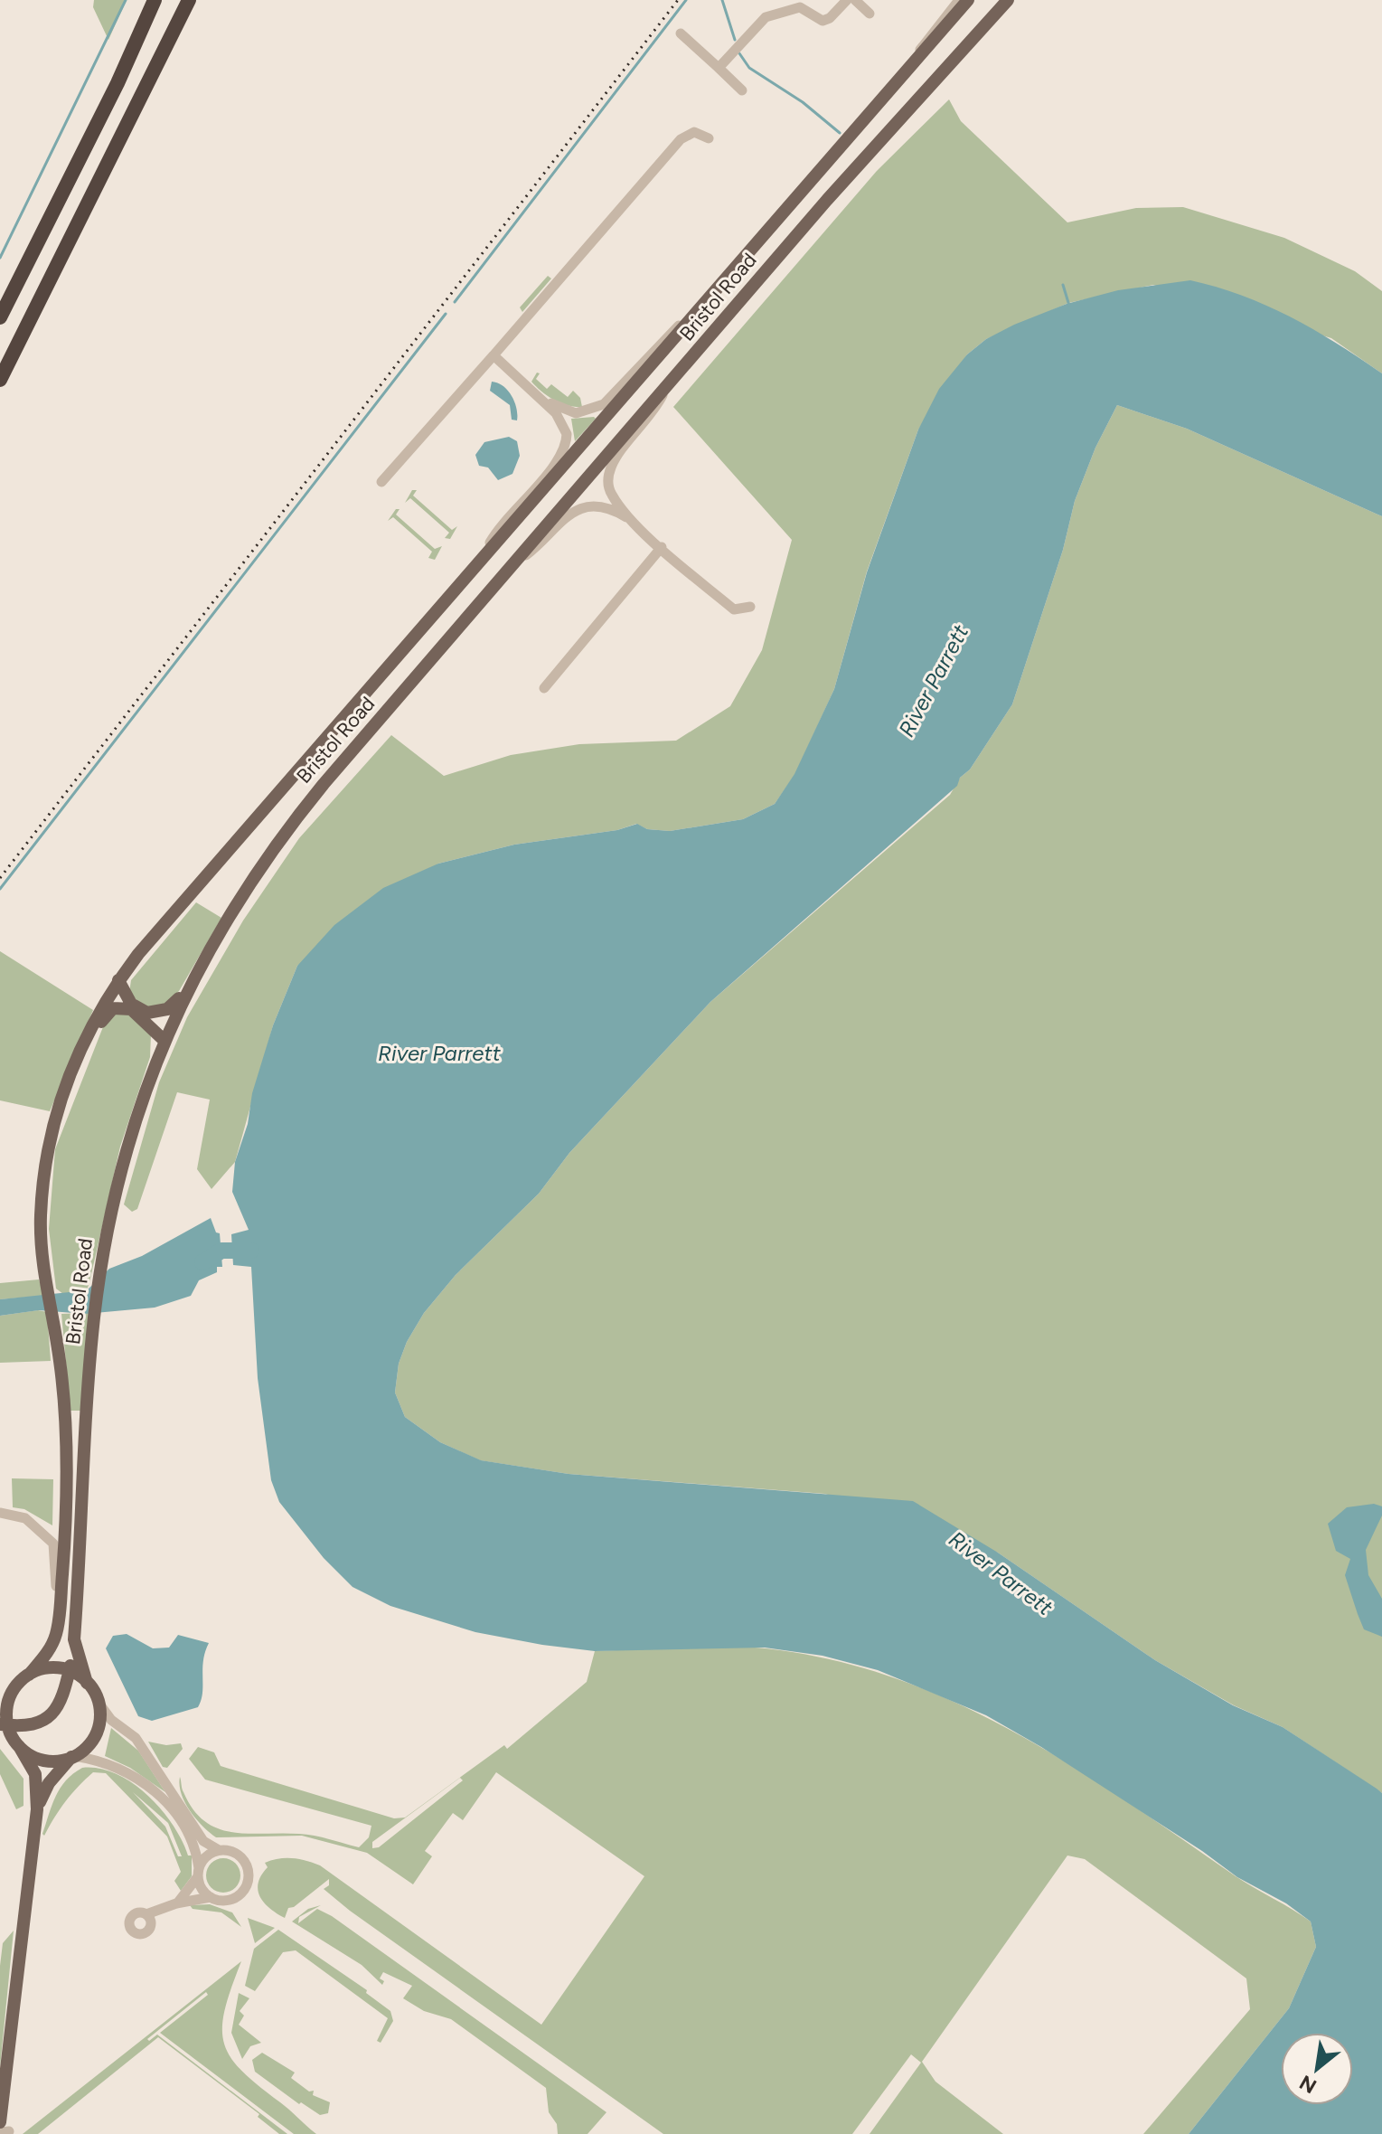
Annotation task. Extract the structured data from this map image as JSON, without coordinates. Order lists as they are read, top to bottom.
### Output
{
  "streets": {
    "main road": ["Bristol Road"]
  },
  "water": ["River Parrett"],
  "north": "bottom left"
}
